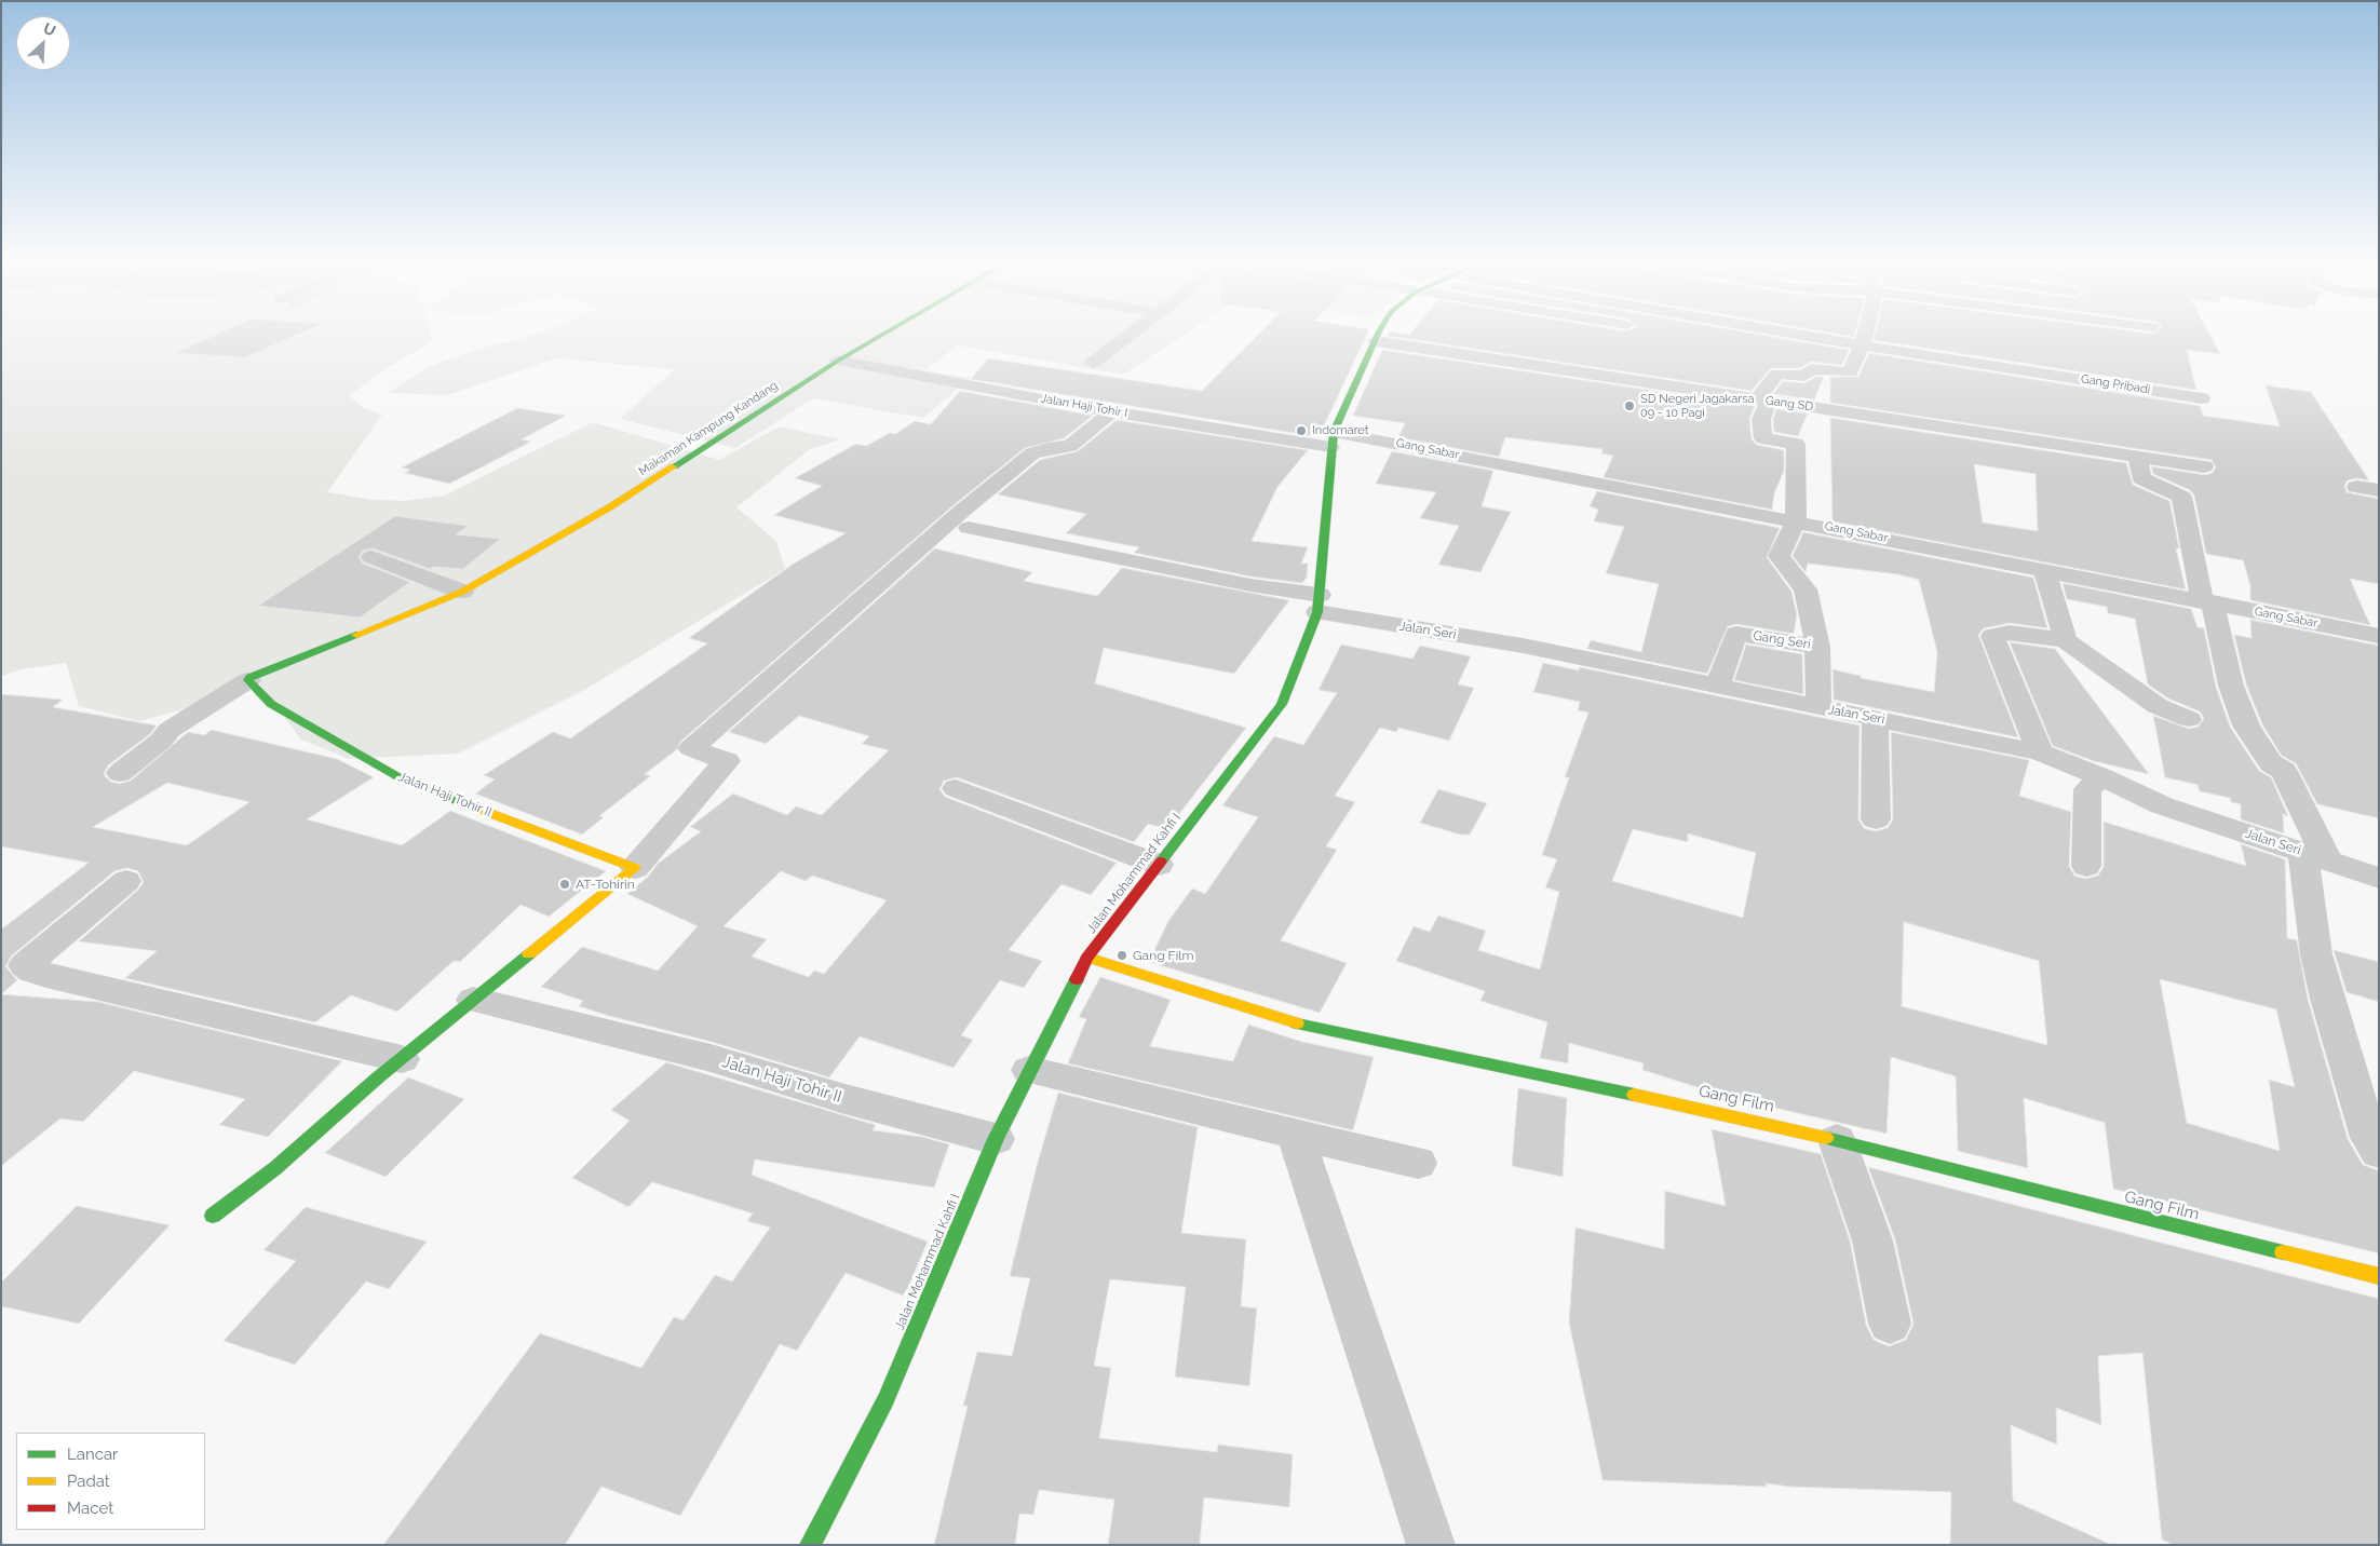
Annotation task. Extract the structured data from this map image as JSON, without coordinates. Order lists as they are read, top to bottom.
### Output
{
  "streets": {
    "street": [
      "Gang Pribadi",
      "Gang SD",
      "Jalan Haji Tohir I",
      "Makaman Kampung Kandang",
      "Gang Sabar",
      "Jalan Seri",
      "Gang Seri",
      "Jalan Haji Tohir II",
      "Jalan Mohammad Kahfi I",
      "Gang Film"
    ]
  },
  "crossings": [
    ["Gang SD", "Jalan Mohammad Kahfi I"],
    ["Jalan Haji Tohir I", "Makaman Kampung Kandang"],
    ["Jalan Haji Tohir I", "Gang Sabar"],
    ["Jalan Haji Tohir I", "Jalan Mohammad Kahfi I"],
    ["Makaman Kampung Kandang", "Jalan Haji Tohir II"],
    ["Gang Sabar", "Gang Seri"],
    ["Gang Sabar", "Jalan Mohammad Kahfi I"],
    ["Jalan Seri", "Gang Seri"],
    ["Jalan Seri", "Jalan Mohammad Kahfi I"],
    ["Jalan Haji Tohir II", "Jalan Mohammad Kahfi I"],
    ["Jalan Mohammad Kahfi I", "Gang Film"]
  ],
  "places": [
    "SD Negeri Jagakarsa 09 - 10 Pagi",
    "Indomaret",
    "AT-Tohirin",
    "Gang Film"
  ],
  "legend": ["Lancar", "Padat", "Macet"],
  "north": "top right"
}
